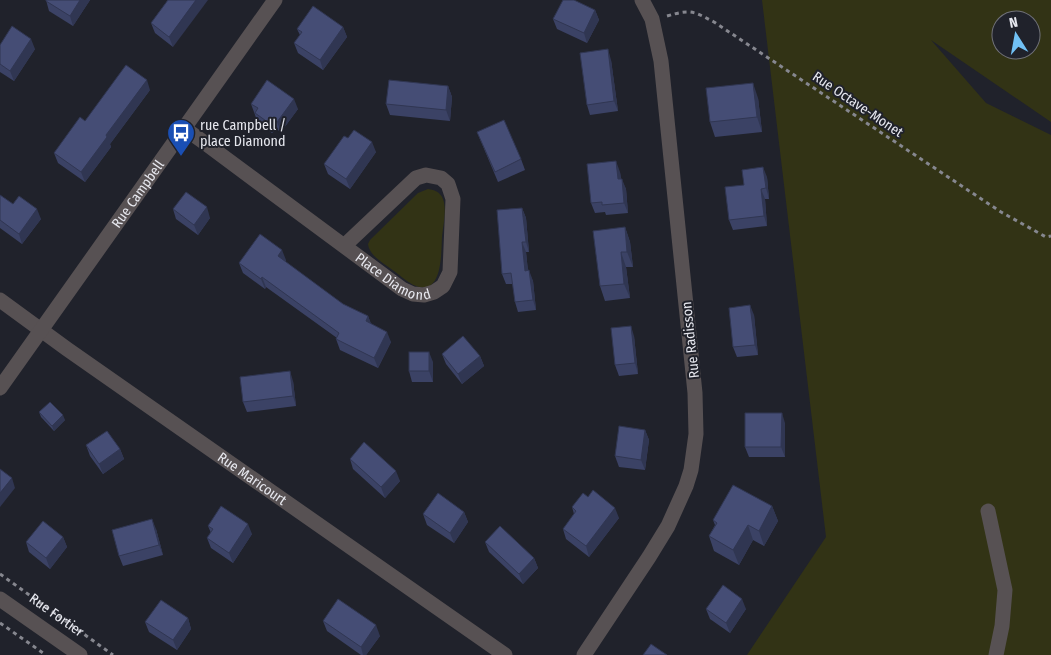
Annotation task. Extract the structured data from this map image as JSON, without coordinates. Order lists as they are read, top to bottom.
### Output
{
  "streets": {
    "street": [
      "Rue Campbell",
      "Place Diamond",
      "Rue Radisson",
      "Rue Maricourt",
      "Rue Fortier"
    ],
    "path": ["Rue Octave-Monet"]
  },
  "crossings": [
    ["Rue Octave-Monet", "Rue Radisson"],
    ["Rue Campbell", "Place Diamond"],
    ["Rue Campbell", "Rue Maricourt"]
  ],
  "places": {
    "bus stop": ["rue Campbell / place Diamond"]
  },
  "north": "top"
}
